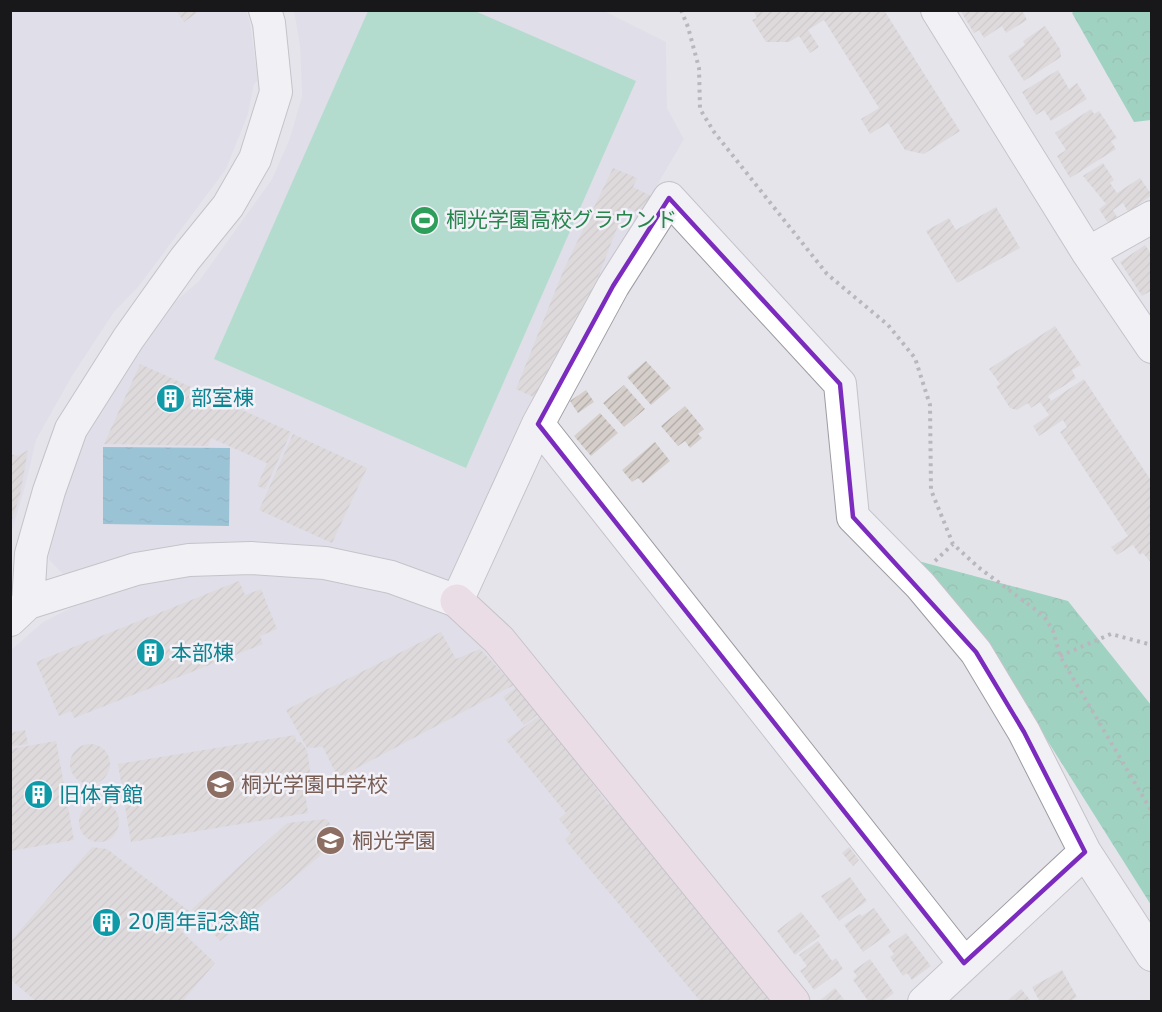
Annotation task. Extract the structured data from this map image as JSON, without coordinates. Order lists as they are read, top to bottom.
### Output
{
  "places": {
    "sports": ["桐光学園高校グラウンド"],
    "building": [
      "部室棟",
      "本部棟",
      "旧体育館",
      "20周年記念館"
    ],
    "school or university": ["桐光学園中学校", "桐光学園"]
  }
}
